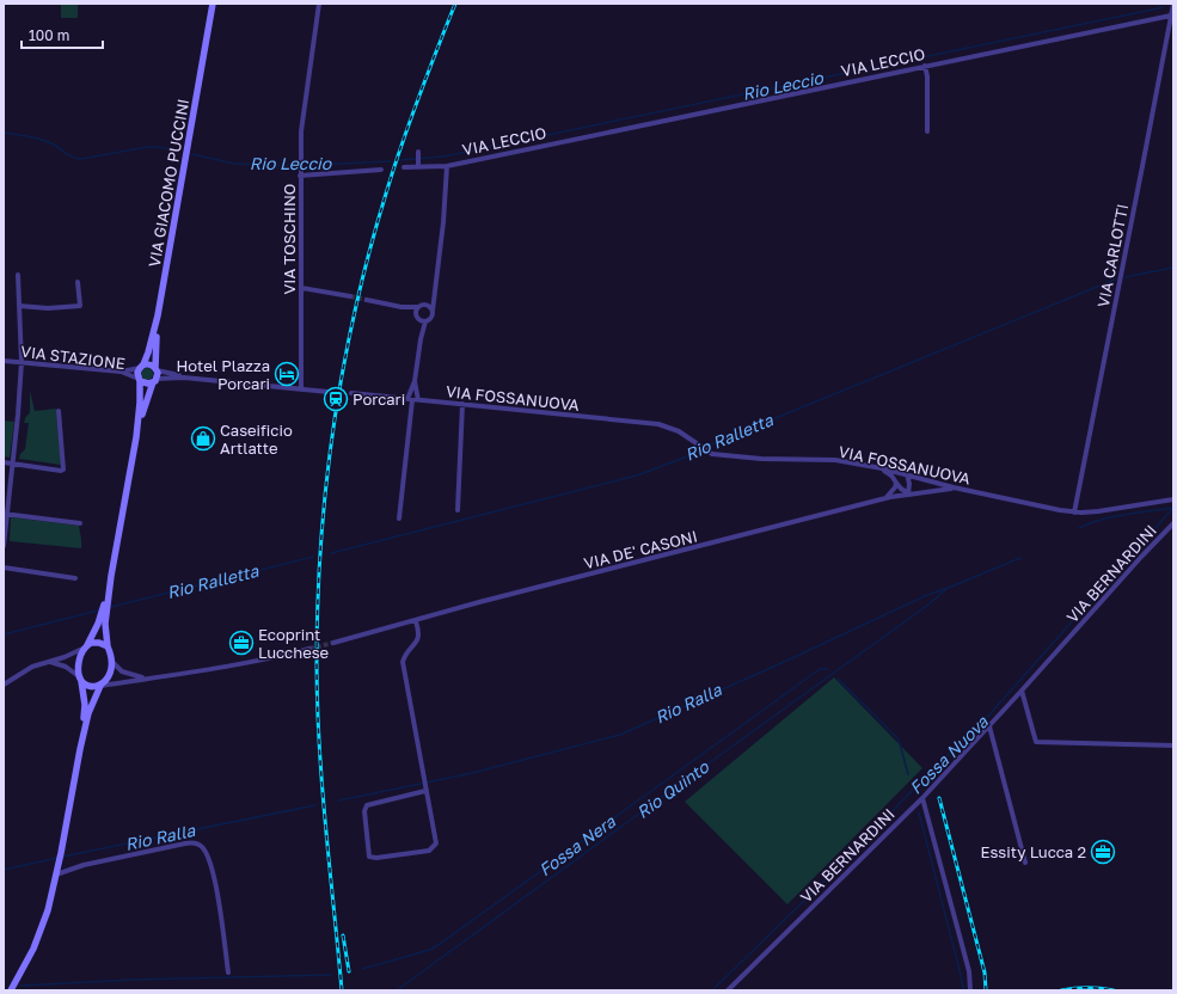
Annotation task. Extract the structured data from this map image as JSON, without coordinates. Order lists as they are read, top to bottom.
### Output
{
  "streets": {
    "main road": ["VIA GIACOMO PUCCINI"],
    "street": [
      "VIA LECCIO",
      "VIA TOSCHINO",
      "VIA CARLOTTI",
      "VIA STAZIONE",
      "VIA FOSSANUOVA",
      "VIA DE' CASONI",
      "VIA BERNARDINI"
    ]
  },
  "crossings": [
    ["VIA LECCIO", "VIA CARLOTTI"],
    ["VIA GIACOMO PUCCINI", "VIA STAZIONE"],
    ["VIA CARLOTTI", "VIA FOSSANUOVA"],
    ["VIA FOSSANUOVA", "VIA DE' CASONI"]
  ],
  "water": [
    "Rio Leccio",
    "Rio Ralletta",
    "Rio Ralla",
    "Fossa Nuova",
    "Rio Quinto",
    "Fossa Nera"
  ],
  "places": {
    "hotel": ["Hotel Plazza Porcari"],
    "station": ["Porcari"],
    "shop": ["Caseificio Artlatte"],
    "office": ["Ecoprint Lucchese", "Essity Lucca 2"]
  },
  "scale_bar": "100 m"
}
